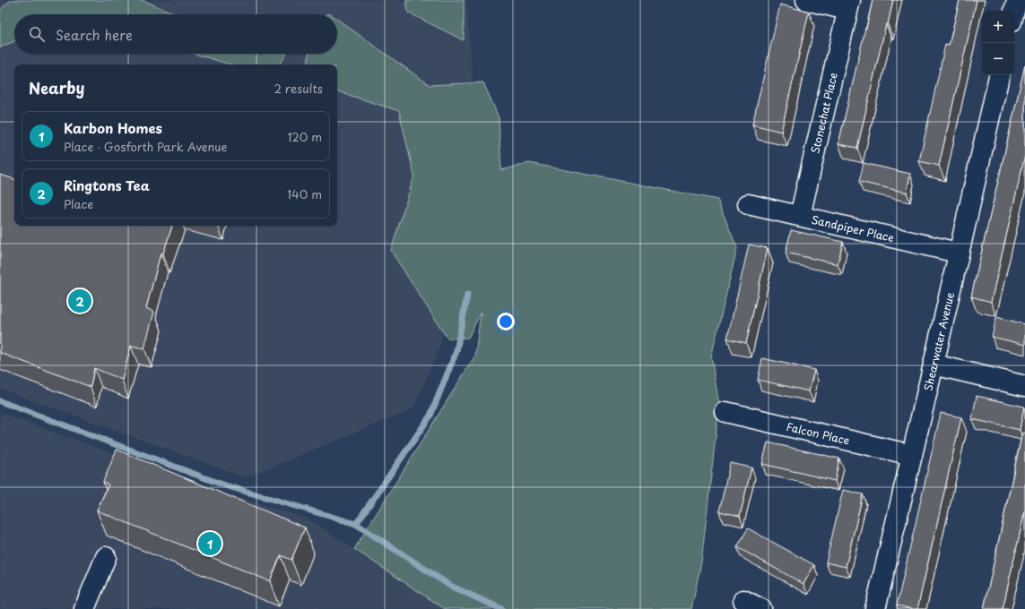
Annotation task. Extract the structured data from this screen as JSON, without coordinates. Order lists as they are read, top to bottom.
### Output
{
  "streets": {
    "street": [
      "Stonechat Place",
      "Sandpiper Place",
      "Shearwater Avenue",
      "Falcon Place"
    ]
  },
  "crossings": [
    ["Stonechat Place", "Sandpiper Place"],
    ["Sandpiper Place", "Shearwater Avenue"],
    ["Shearwater Avenue", "Falcon Place"]
  ],
  "page": {
    "map_buttons": ["+", "−"],
    "search": "Search here",
    "heading": ["Nearby", "2 results"],
    "list": [
      {
        "mark": "1",
        "name": "Karbon Homes",
        "note": "Place · Gosforth Park Avenue",
        "value": "120 m"
      },
      {
        "mark": "2",
        "name": "Ringtons Tea",
        "note": "Place",
        "value": "140 m"
      }
    ],
    "pins": ["2", "1"]
  }
}
